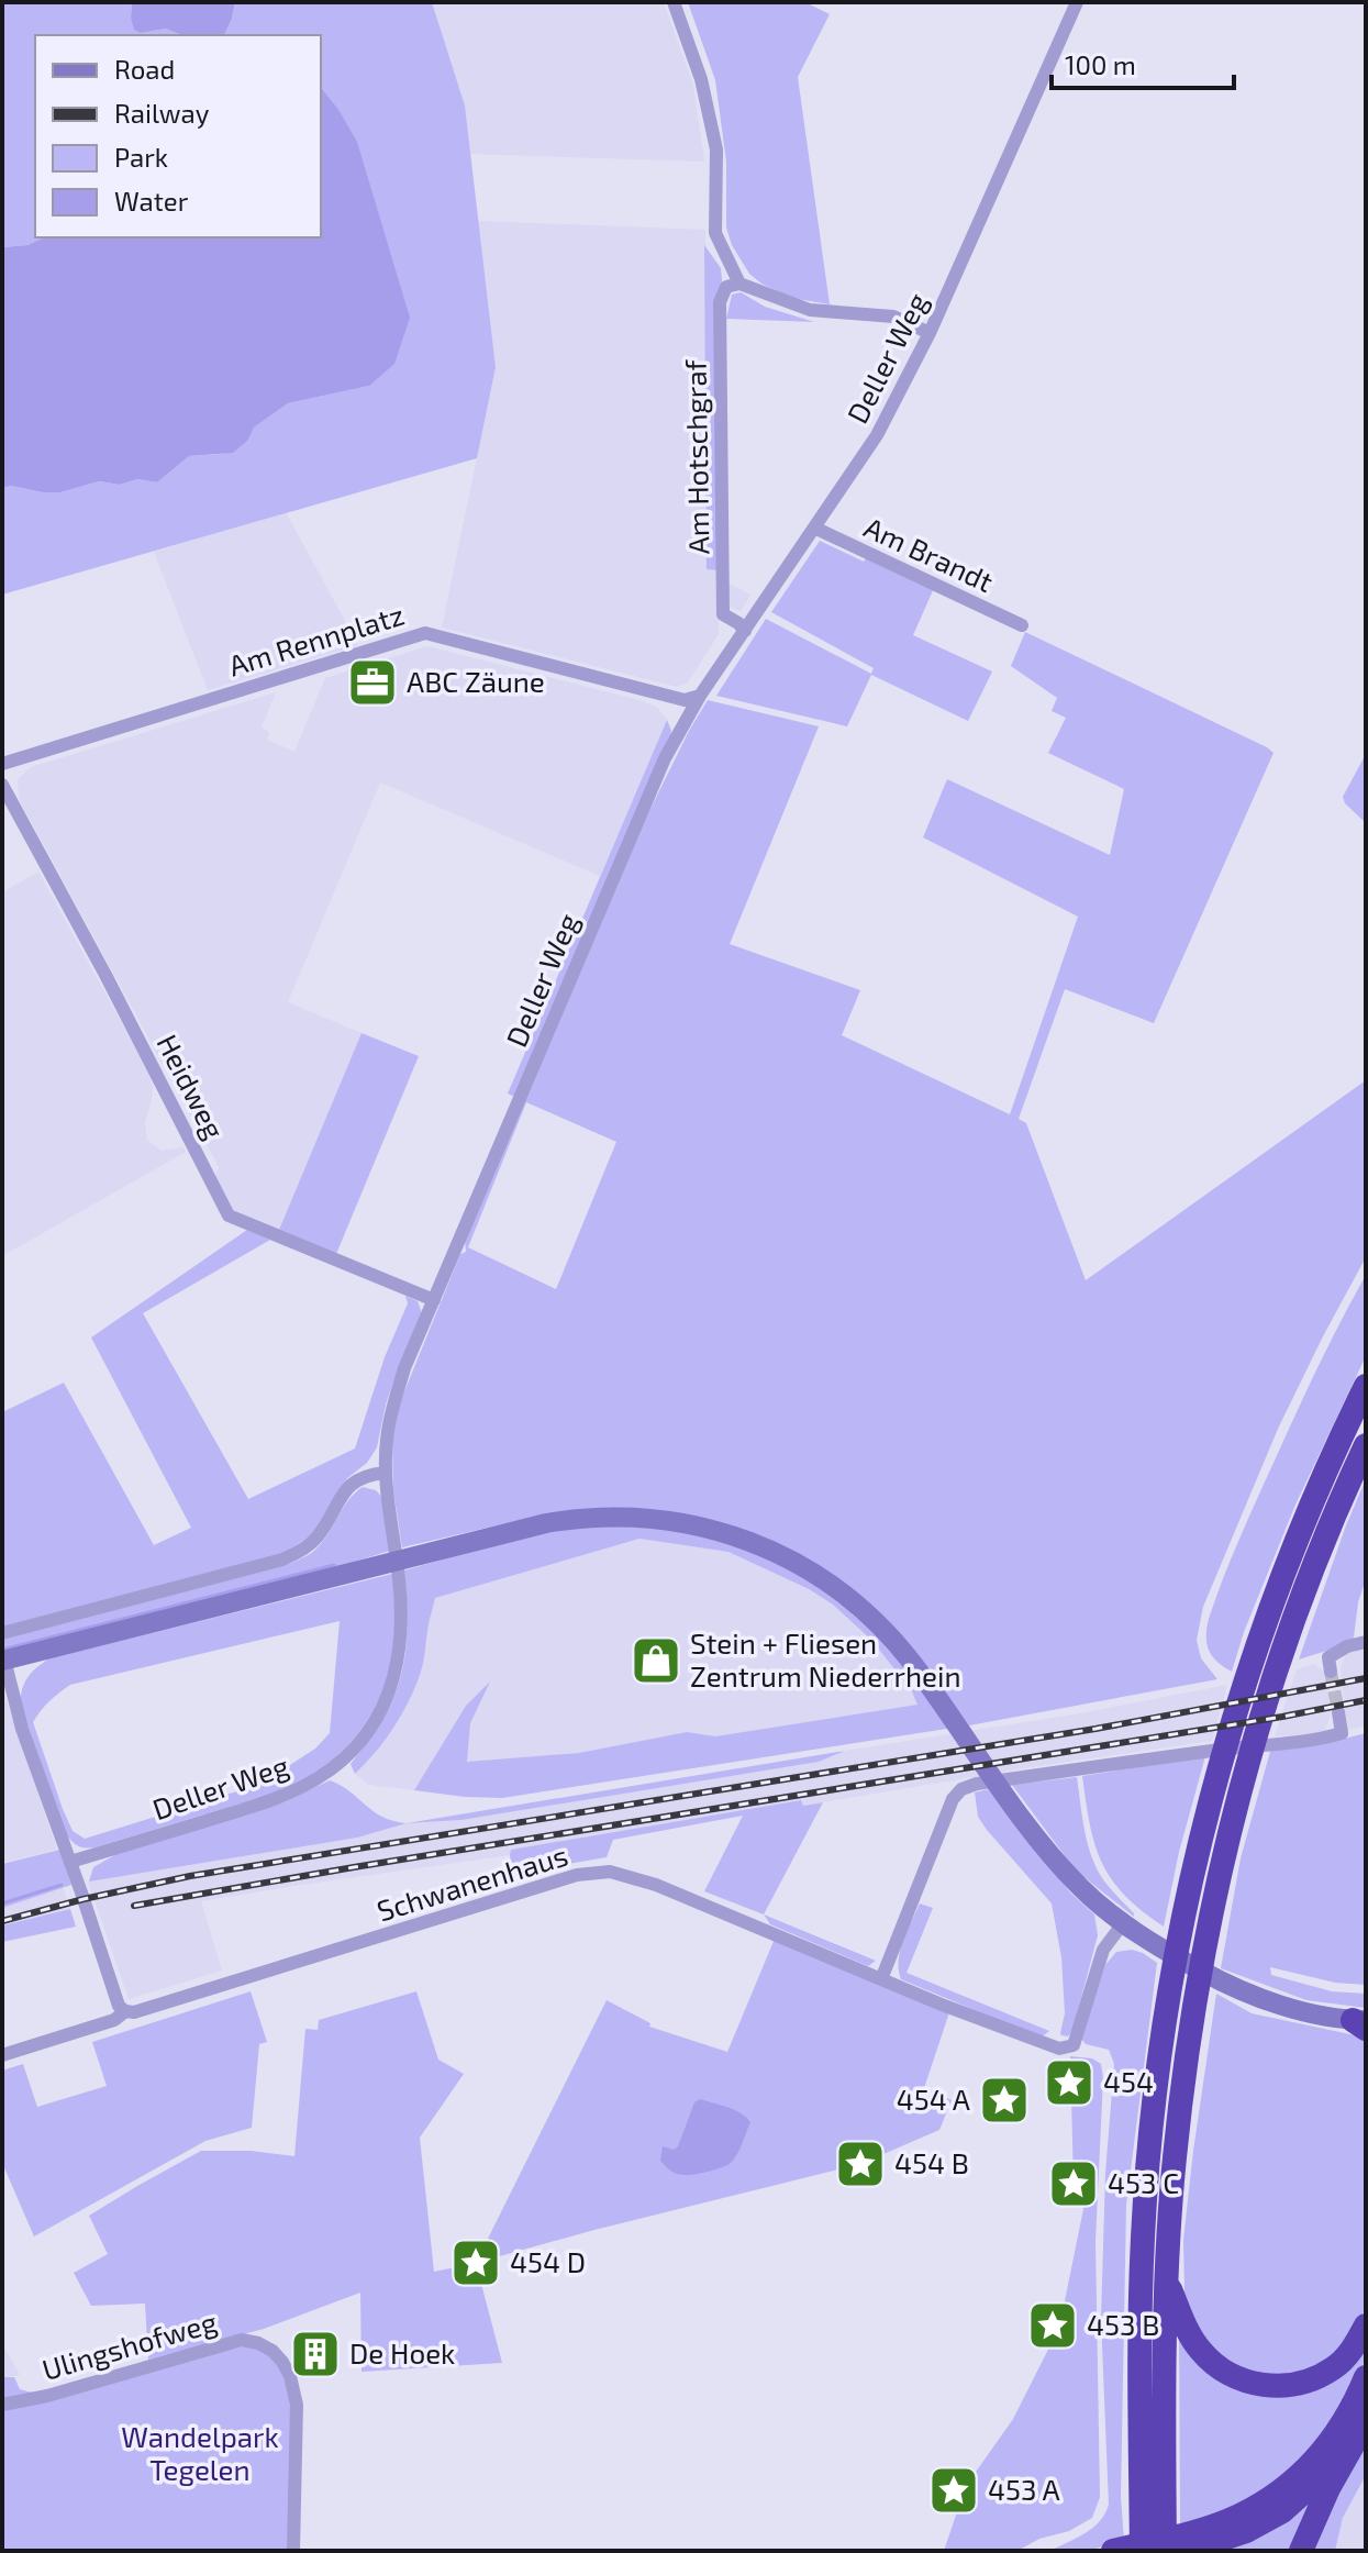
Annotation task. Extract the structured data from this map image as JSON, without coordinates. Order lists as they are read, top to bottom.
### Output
{
  "streets": {
    "street": [
      "Deller Weg",
      "Am Hotschgraf",
      "Am Brandt",
      "Am Rennplatz",
      "Heidweg",
      "Schwanenhaus",
      "Ulingshofweg"
    ]
  },
  "crossings": [
    ["Deller Weg", "Am Hotschgraf"],
    ["Deller Weg", "Am Brandt"],
    ["Deller Weg", "Am Rennplatz"],
    ["Deller Weg", "Heidweg"]
  ],
  "parks": ["Wandelpark Tegelen"],
  "places": {
    "office": ["ABC Zäune"],
    "shop": ["Stein + Fliesen Zentrum Niederrhein"],
    "place": [
      "454",
      "454 A",
      "454 B",
      "453 C",
      "454 D",
      "453 B",
      "453 A"
    ],
    "building": ["De Hoek"]
  },
  "legend": [
    "Road",
    "Railway",
    "Park",
    "Water"
  ],
  "scale_bar": "100 m"
}
